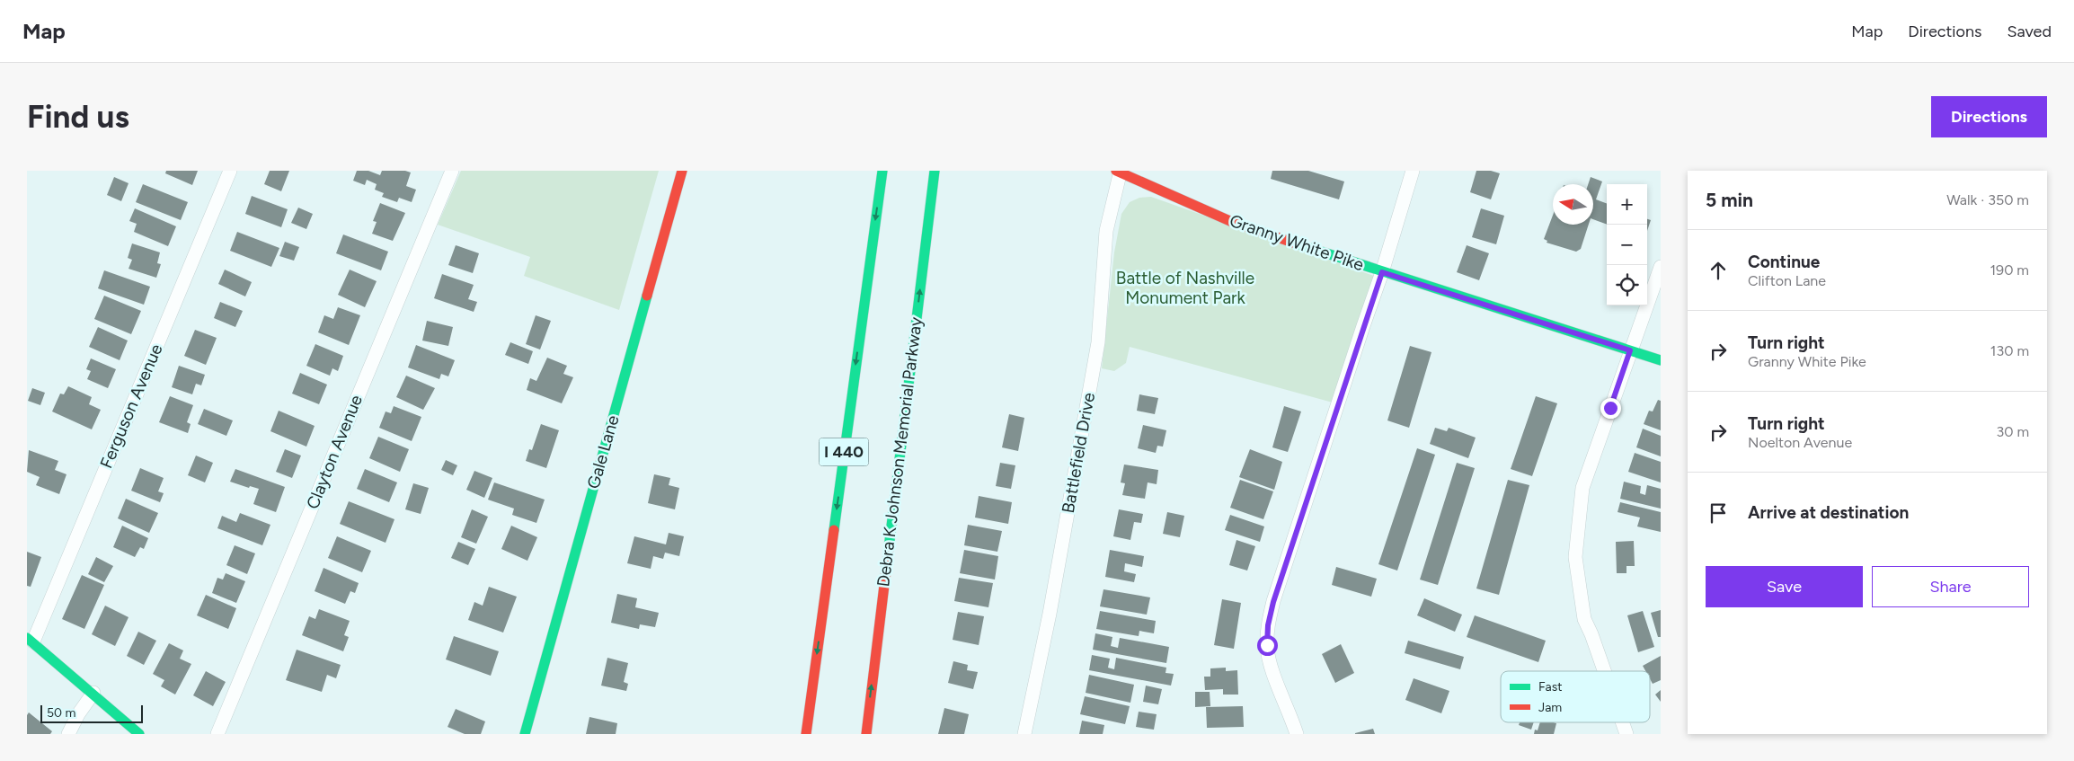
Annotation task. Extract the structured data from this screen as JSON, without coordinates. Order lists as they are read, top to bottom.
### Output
{
  "streets": {
    "main road": [
      "Granny White Pike",
      "Gale Lane",
      "I 440",
      "Debra K Johnson Memorial Parkway"
    ],
    "street": ["Ferguson Avenue", "Clayton Avenue", "Battlefield Drive"]
  },
  "crossings": [
    ["Granny White Pike", "Battlefield Drive"]
  ],
  "parks": ["Battle of Nashville Monument Park"],
  "legend": ["Fast", "Jam"],
  "scale_bar": "50 m",
  "north": "left",
  "page": {
    "header": "Map",
    "nav": ["Map", "Directions", "Saved"],
    "buttons": [
      "Directions",
      ["Save", "Share"]
    ],
    "title": "Find us",
    "heading": ["5 min", "Walk · 350 m"],
    "map_buttons": ["+", "−"],
    "list": [
      ["Continue", "Clifton Lane", "190 m"],
      ["Turn right", "Granny White Pike", "130 m"],
      ["Turn right", "Noelton Avenue", "30 m"],
      "Arrive at destination"
    ],
    "scale": "50 m"
  }
}
